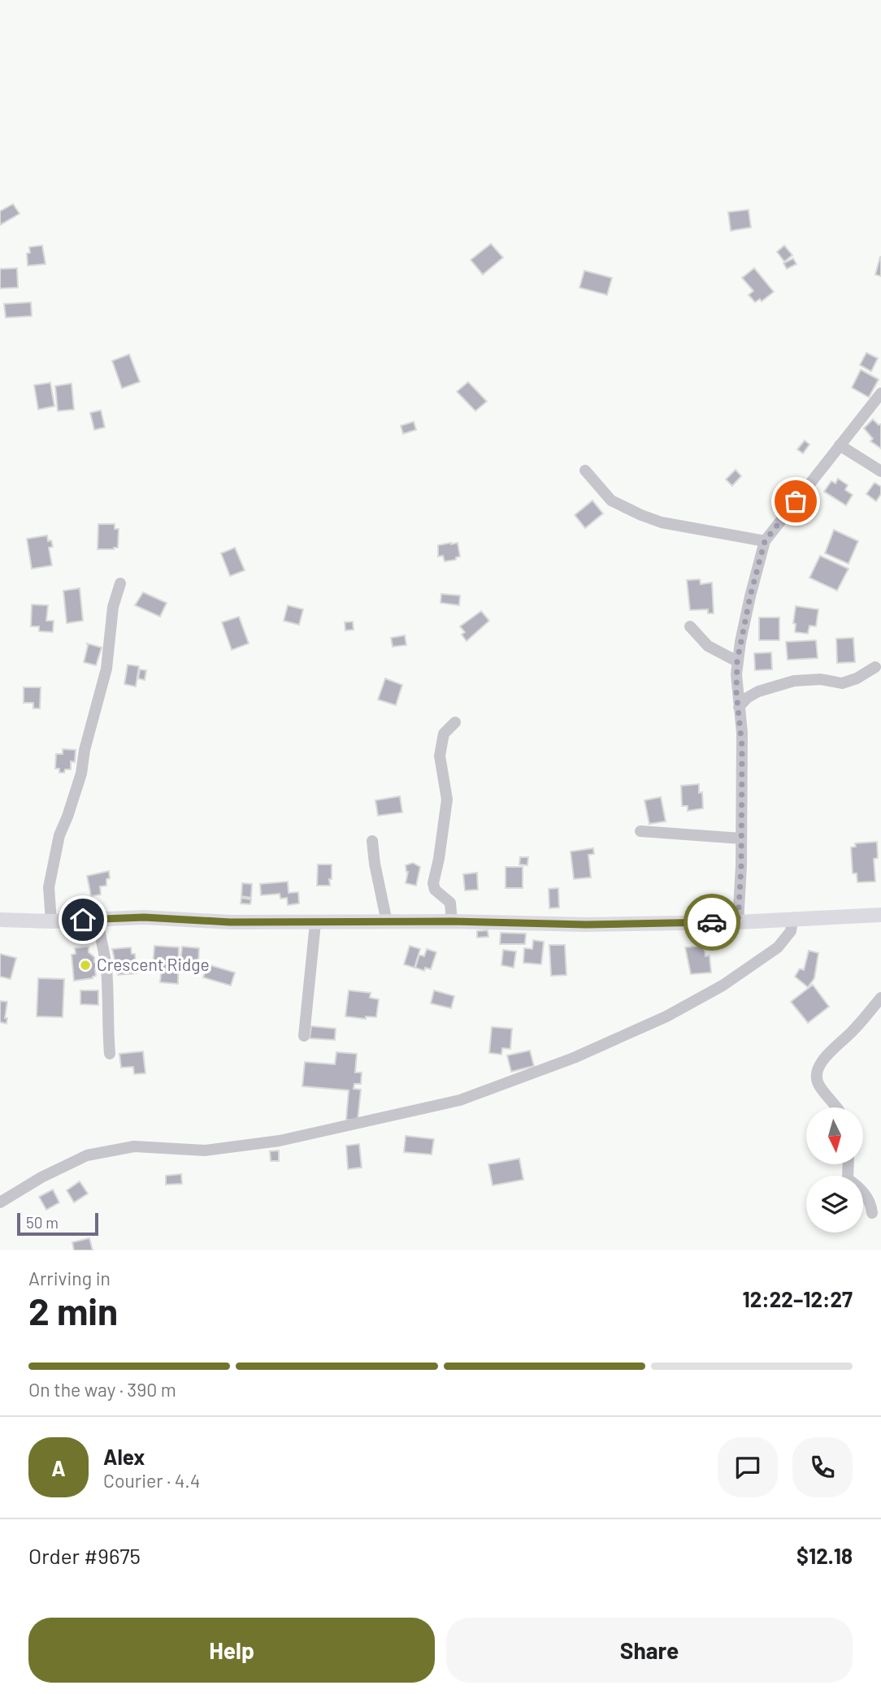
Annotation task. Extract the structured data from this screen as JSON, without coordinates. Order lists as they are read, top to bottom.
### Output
{
  "places": ["Crescent Ridge"],
  "scale_bar": "50 m",
  "north": "bottom",
  "page": {
    "scale": "50 m",
    "heading": ["2 min", "Arriving in", "12:22–12:27"],
    "panel": [
      "Alex",
      "Courier · 4.4",
      "Order #9675",
      "$12.18"
    ],
    "bar": "On the way · 390 m",
    "round": "A",
    "buttons": ["Help", "Share"]
  }
}
